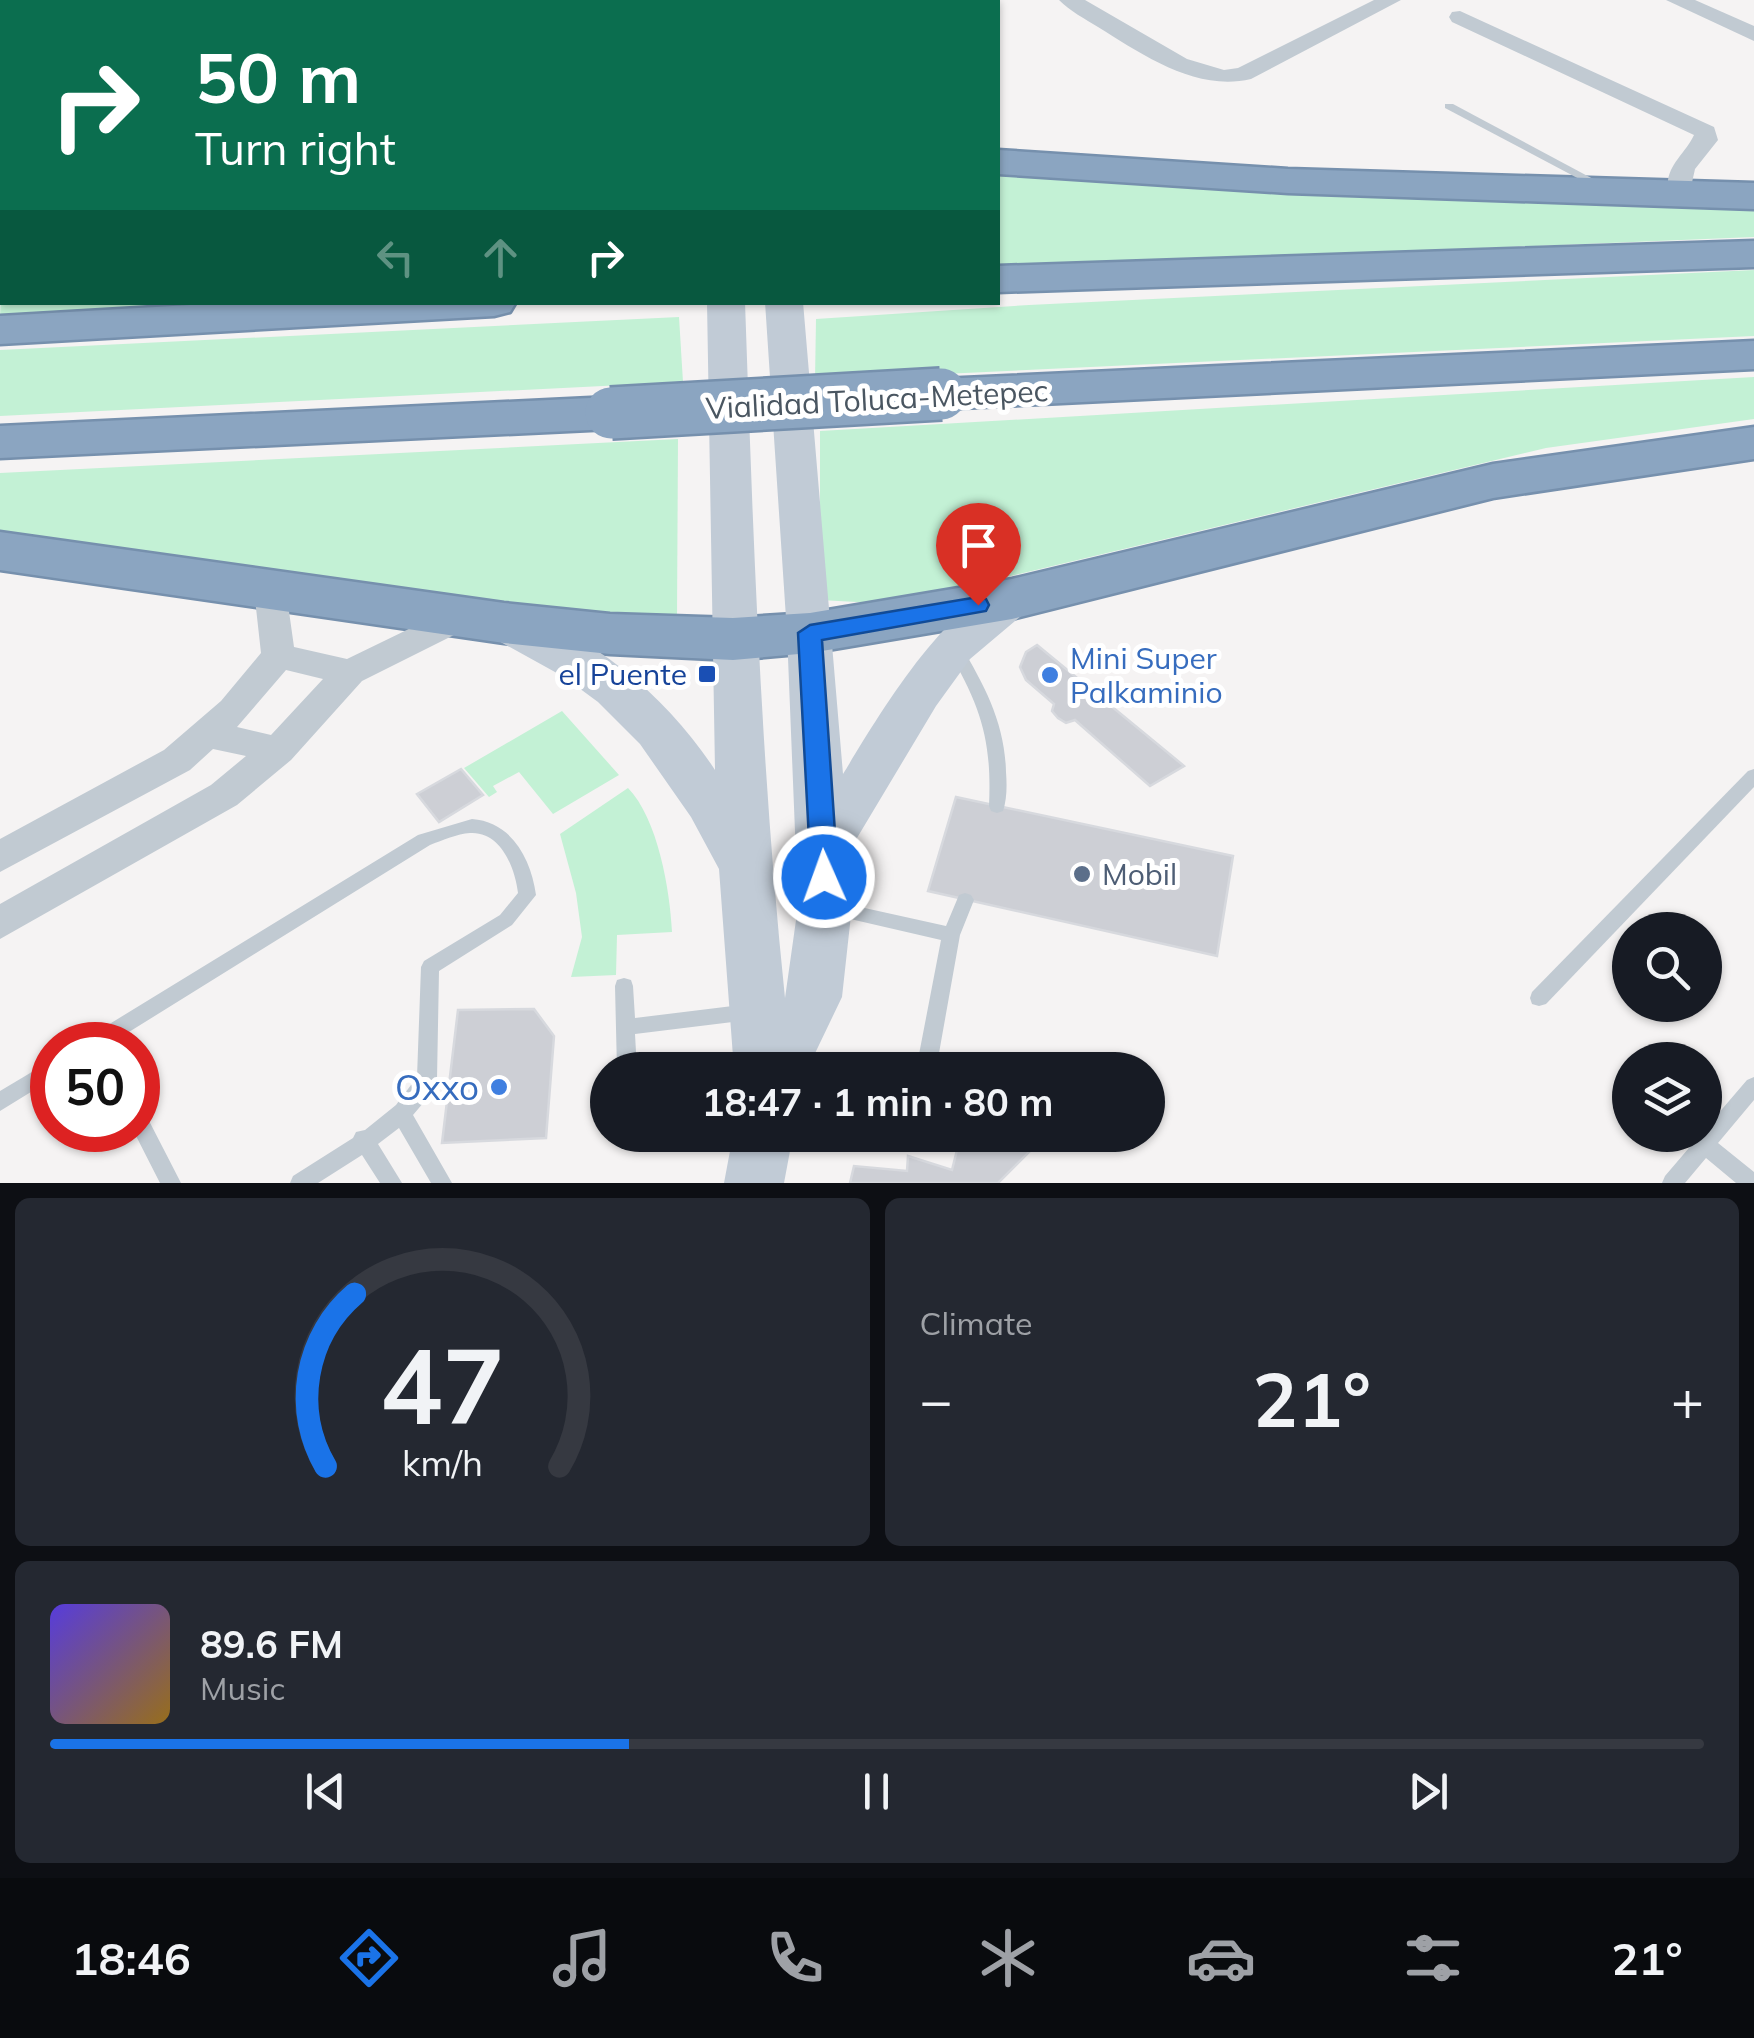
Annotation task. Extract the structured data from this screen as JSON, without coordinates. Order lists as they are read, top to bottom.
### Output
{
  "streets": {
    "highway": ["Vialidad Toluca-Metepec"]
  },
  "places": {
    "transit": ["el Puente"],
    "other": ["Mini Super Palkaminio", "Mobil", "Oxxo"]
  },
  "page": {
    "turn": ["50 m", "Turn right"],
    "limit": "50",
    "trip": "18:47 · 1 min · 80 m",
    "tile": "Climate",
    "heat": ["−", "21°", "+"],
    "song": ["89.6 FM", "Music"],
    "tabs": ["18:46", "21°"],
    "gauge": ["47", "km/h"]
  }
}
